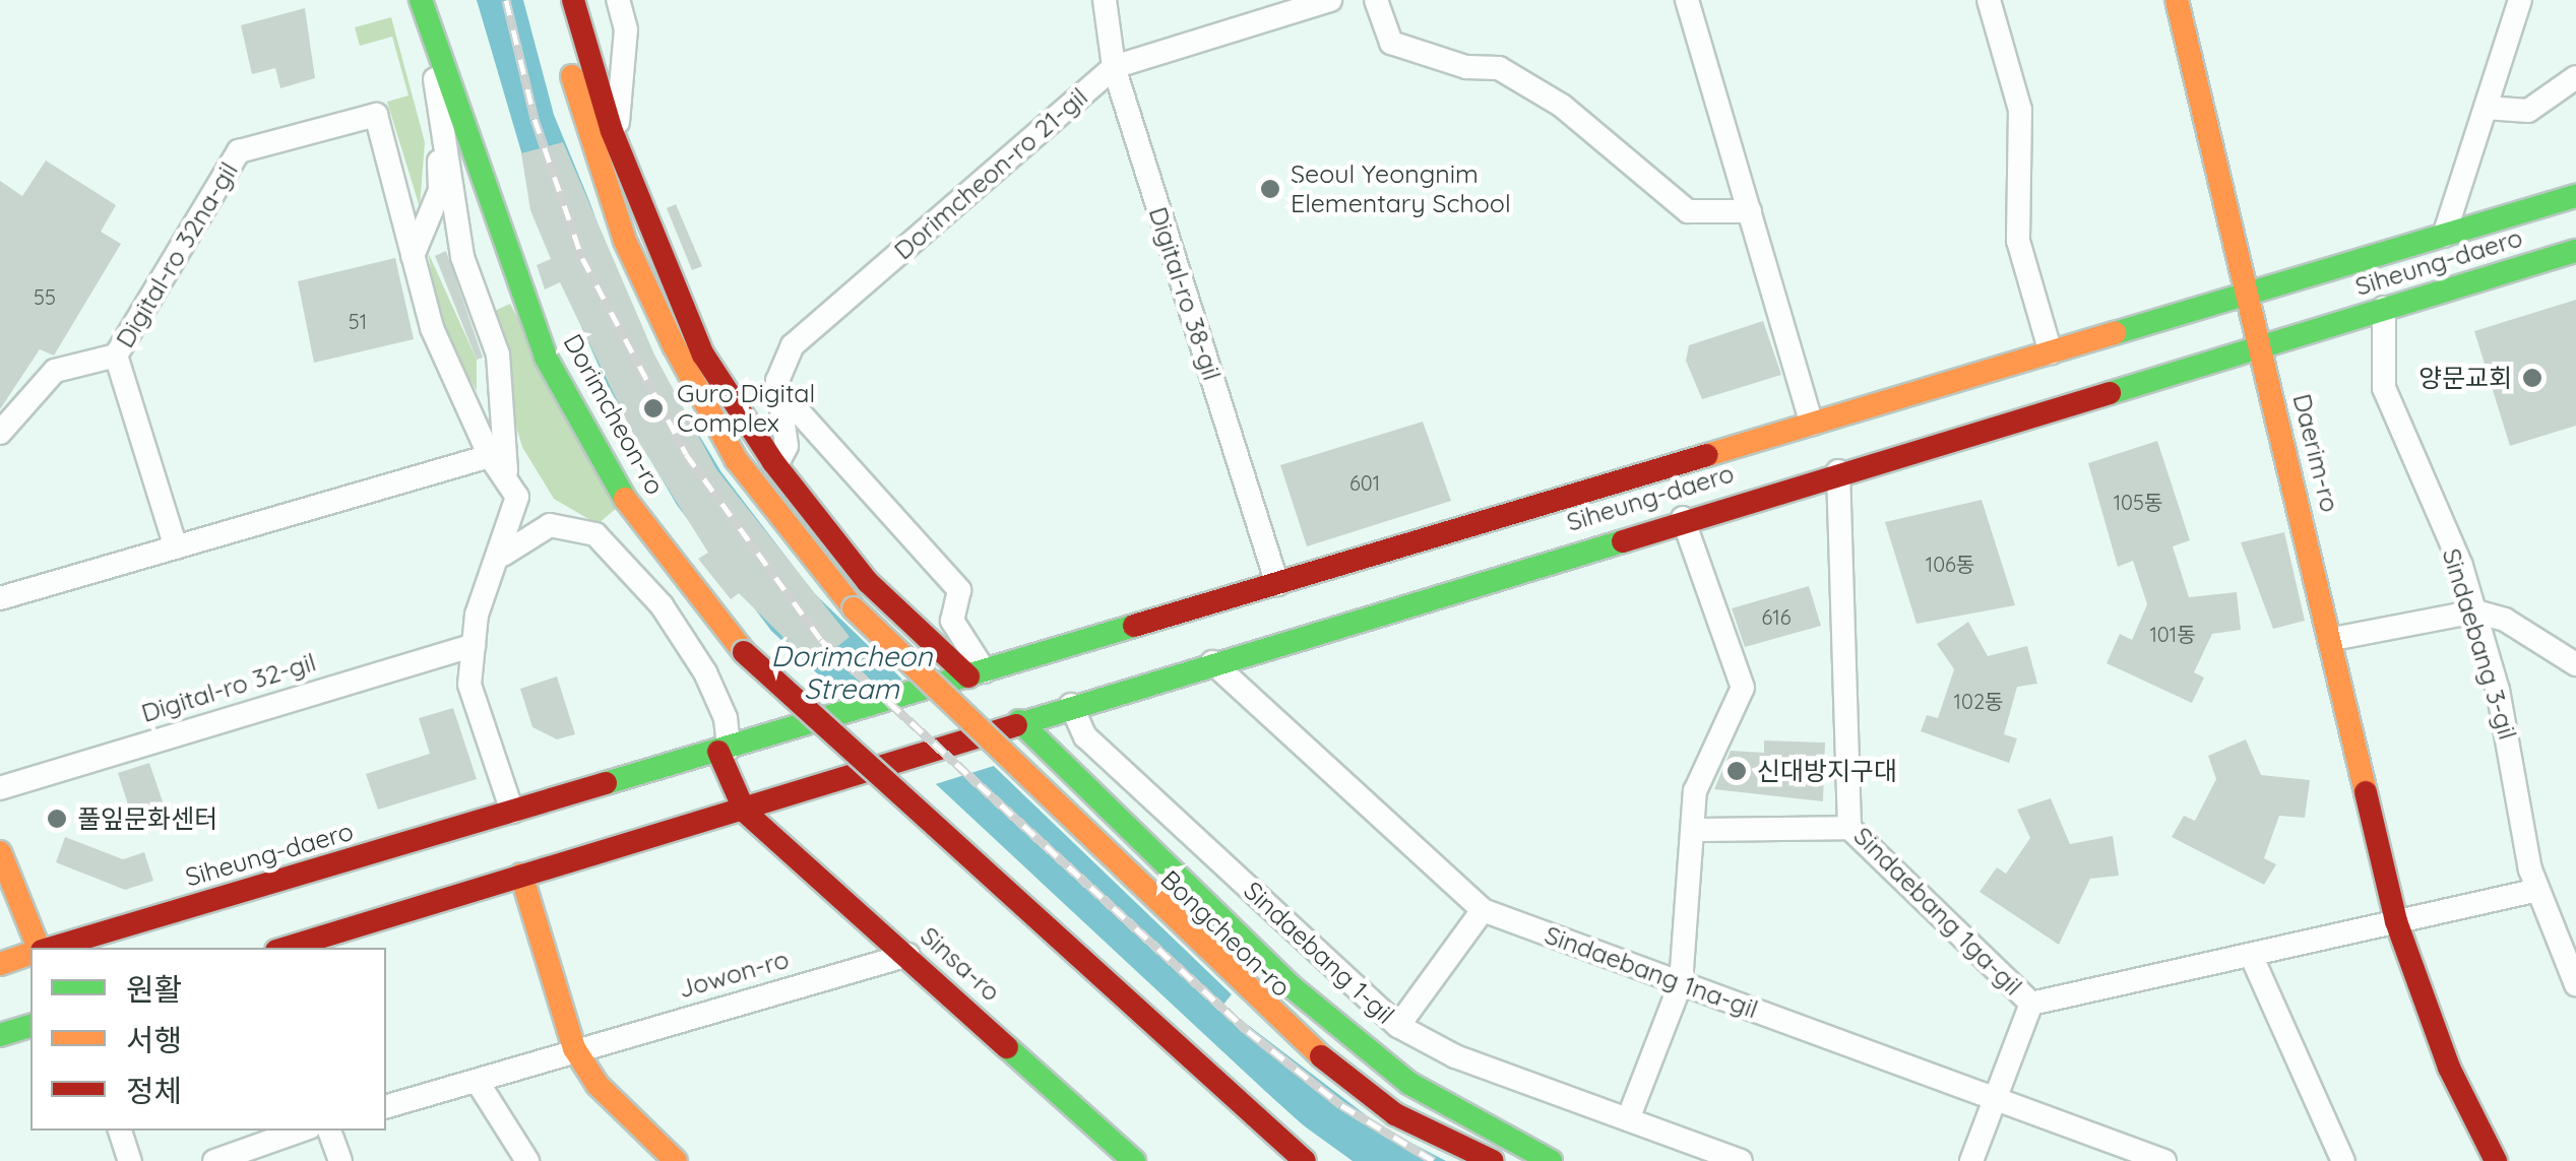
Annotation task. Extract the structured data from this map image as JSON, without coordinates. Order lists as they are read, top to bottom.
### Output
{
  "streets": {
    "main road": [
      "Siheung-daero",
      "Dorimcheon-ro",
      "Daerim-ro",
      "Bongcheon-ro",
      "Sinsa-ro"
    ],
    "street": [
      "Dorimcheon-ro 21-gil",
      "Digital-ro 32na-gil",
      "Digital-ro 38-gil",
      "Sindaebang 3-gil",
      "Digital-ro 32-gil",
      "Sindaebang 1ga-gil",
      "Sindaebang 1-gil",
      "Sindaebang 1na-gil",
      "Jowon-ro"
    ]
  },
  "crossings": [
    ["Dorimcheon-ro 21-gil", "Digital-ro 38-gil"],
    ["Siheung-daero", "Digital-ro 38-gil"],
    ["Siheung-daero", "Daerim-ro"],
    ["Siheung-daero", "Sindaebang 3-gil"],
    ["Siheung-daero", "Sindaebang 1ga-gil"],
    ["Siheung-daero", "Sindaebang 1-gil"],
    ["Siheung-daero", "Sinsa-ro"],
    ["Siheung-daero", "Sindaebang 1na-gil"],
    ["Daerim-ro", "Sindaebang 1ga-gil"],
    ["Sinsa-ro", "Jowon-ro"]
  ],
  "water": ["Dorimcheon Stream"],
  "places": [
    "Seoul Yeongnim Elementary School",
    "양문교회",
    "Guro Digital Complex",
    "신대방지구대",
    "풀잎문화센터"
  ],
  "house_numbers": [
    "55",
    "51",
    "601",
    "105동",
    "106동",
    "616",
    "101동",
    "102동"
  ],
  "legend": ["원활", "서행", "정체"]
}
